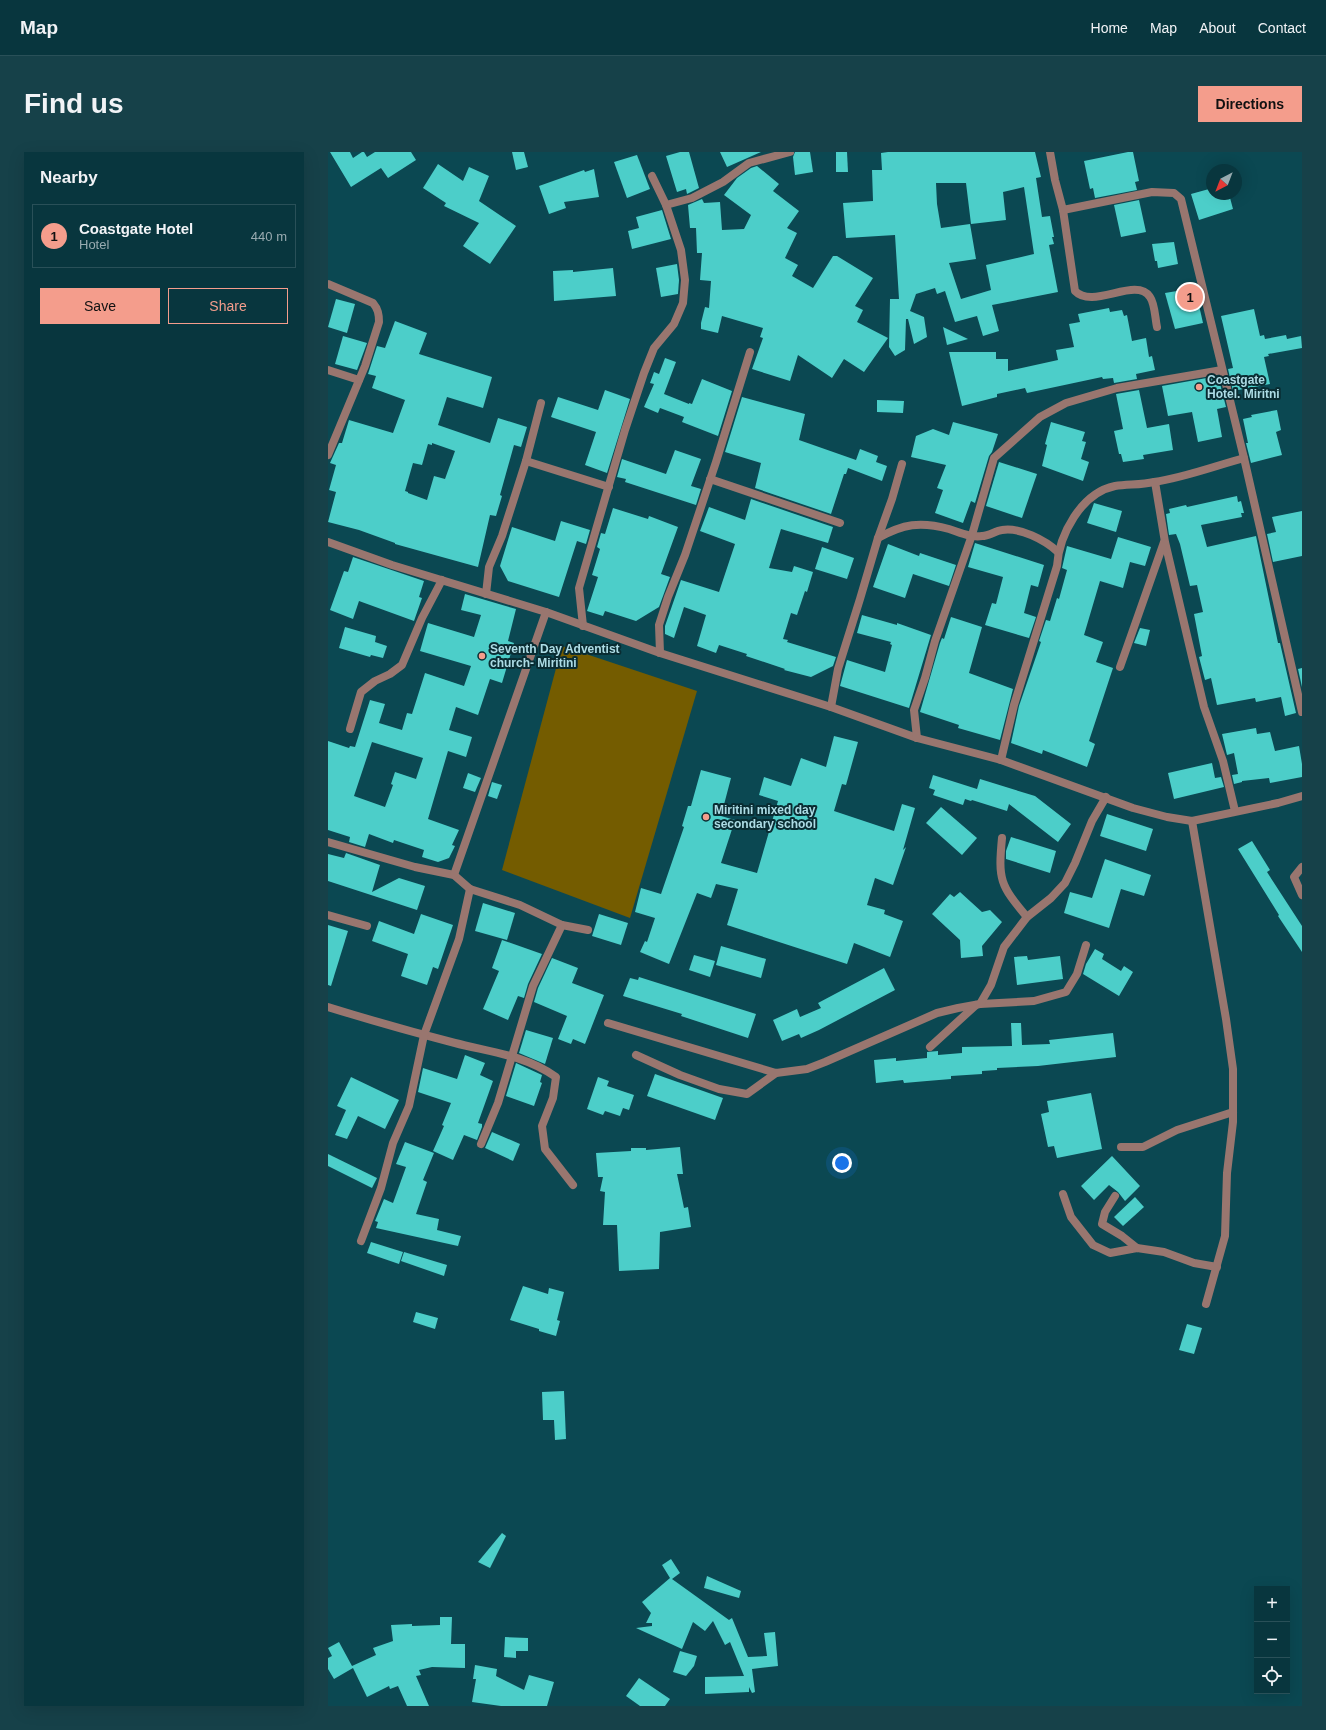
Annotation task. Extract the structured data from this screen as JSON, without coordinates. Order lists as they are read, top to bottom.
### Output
{
  "places": ["Coastgate Hotel. Miritni", "Seventh Day Adventist church- Miritini", "Miritini mixed day secondary school"],
  "north": "bottom left",
  "page": {
    "header": "Map",
    "nav": [
      "Home",
      "Map",
      "About",
      "Contact"
    ],
    "buttons": [
      "Directions",
      ["Save", "Share"]
    ],
    "title": "Find us",
    "heading": "Nearby",
    "list": [
      {
        "mark": "1",
        "name": "Coastgate Hotel",
        "note": "Hotel",
        "value": "440 m"
      }
    ],
    "pins": "1",
    "map_buttons": ["+", "−"]
  }
}
